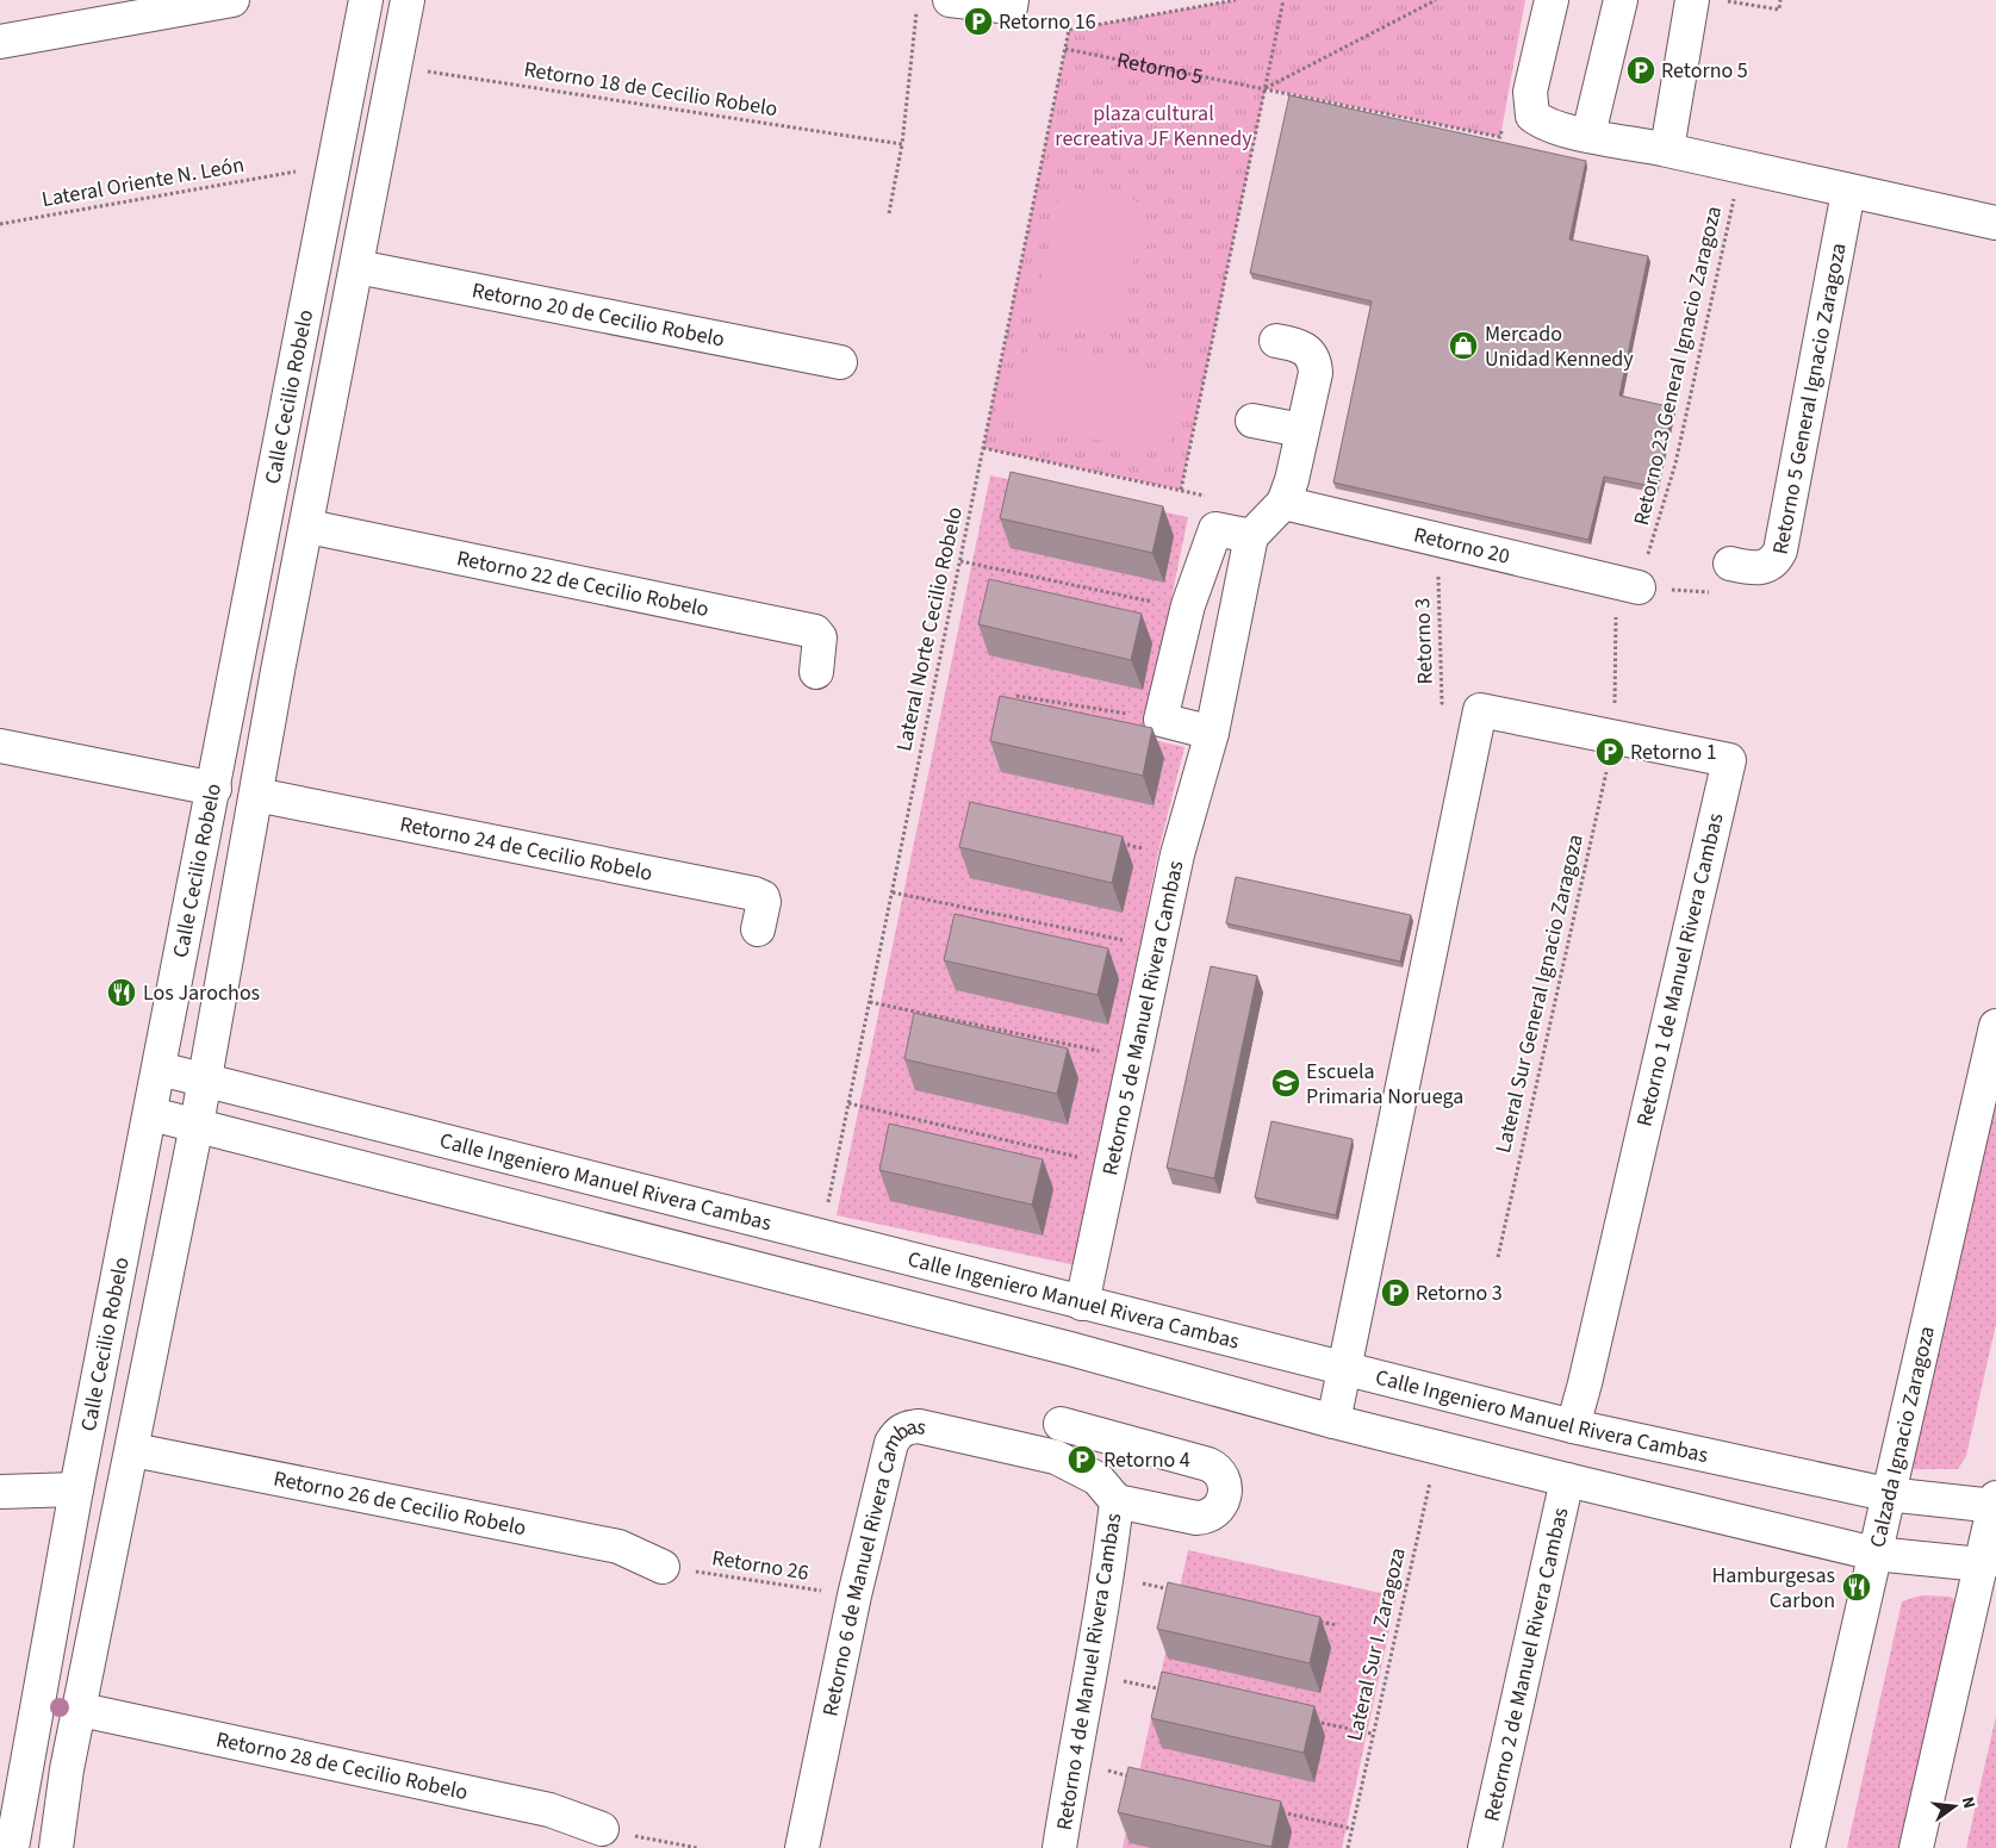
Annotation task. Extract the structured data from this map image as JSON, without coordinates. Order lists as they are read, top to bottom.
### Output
{
  "streets": {
    "street": [
      "Retorno 20 de Cecilio Robelo",
      "Calle Cecilio Robelo",
      "Retorno 5 General Ignacio Zaragoza",
      "Retorno 20",
      "Retorno 22 de Cecilio Robelo",
      "Retorno 24 de Cecilio Robelo",
      "Retorno 1 de Manuel Rivera Cambas",
      "Retorno 5 de Manuel Rivera Cambas",
      "Calle Ingeniero Manuel Rivera Cambas",
      "Calzada Ignacio Zaragoza",
      "Retorno 26 de Cecilio Robelo",
      "Retorno 6 de Manuel Rivera Cambas",
      "Retorno 2 de Manuel Rivera Cambas",
      "Retorno 4 de Manuel Rivera Cambas",
      "Retorno 28 de Cecilio Robelo"
    ],
    "path": [
      "Retorno 5",
      "Retorno 18 de Cecilio Robelo",
      "Lateral Oriente N. León",
      "Retorno 23 General Ignacio Zaragoza",
      "Lateral Norte Cecilio Robelo",
      "Retorno 3",
      "Lateral Sur General Ignacio Zaragoza",
      "Retorno 26",
      "Lateral Sur I. Zaragoza"
    ]
  },
  "crossings": [
    ["Retorno 5", "Lateral Norte Cecilio Robelo"],
    ["Retorno 18 de Cecilio Robelo", "Calle Cecilio Robelo"],
    ["Retorno 20 de Cecilio Robelo", "Calle Cecilio Robelo"],
    ["Retorno 23 General Ignacio Zaragoza", "Retorno 20"],
    ["Calle Cecilio Robelo", "Retorno 22 de Cecilio Robelo"],
    ["Calle Cecilio Robelo", "Retorno 24 de Cecilio Robelo"],
    ["Calle Cecilio Robelo", "Calle Ingeniero Manuel Rivera Cambas"],
    ["Calle Cecilio Robelo", "Retorno 26 de Cecilio Robelo"],
    ["Calle Cecilio Robelo", "Retorno 28 de Cecilio Robelo"],
    ["Retorno 20", "Retorno 3"],
    ["Lateral Norte Cecilio Robelo", "Calle Ingeniero Manuel Rivera Cambas"],
    ["Retorno 3", "Retorno 1 de Manuel Rivera Cambas"],
    ["Retorno 1 de Manuel Rivera Cambas", "Lateral Sur General Ignacio Zaragoza"],
    ["Retorno 1 de Manuel Rivera Cambas", "Calle Ingeniero Manuel Rivera Cambas"],
    ["Retorno 5 de Manuel Rivera Cambas", "Calle Ingeniero Manuel Rivera Cambas"],
    ["Calle Ingeniero Manuel Rivera Cambas", "Calzada Ignacio Zaragoza"],
    ["Retorno 26 de Cecilio Robelo", "Retorno 26"],
    ["Retorno 26", "Retorno 6 de Manuel Rivera Cambas"],
    ["Retorno 6 de Manuel Rivera Cambas", "Retorno 4 de Manuel Rivera Cambas"]
  ],
  "parks": ["plaza cultural recreativa JF Kennedy"],
  "places": {
    "parking": [
      "Retorno 16",
      "Retorno 5",
      "Retorno 1",
      "Retorno 3",
      "Retorno 4"
    ],
    "shop": ["Mercado Unidad Kennedy"],
    "restaurant": ["Los Jarochos", "Hamburgesas Carbon"],
    "school or university": ["Escuela Primaria Noruega"]
  },
  "north": "right"
}
